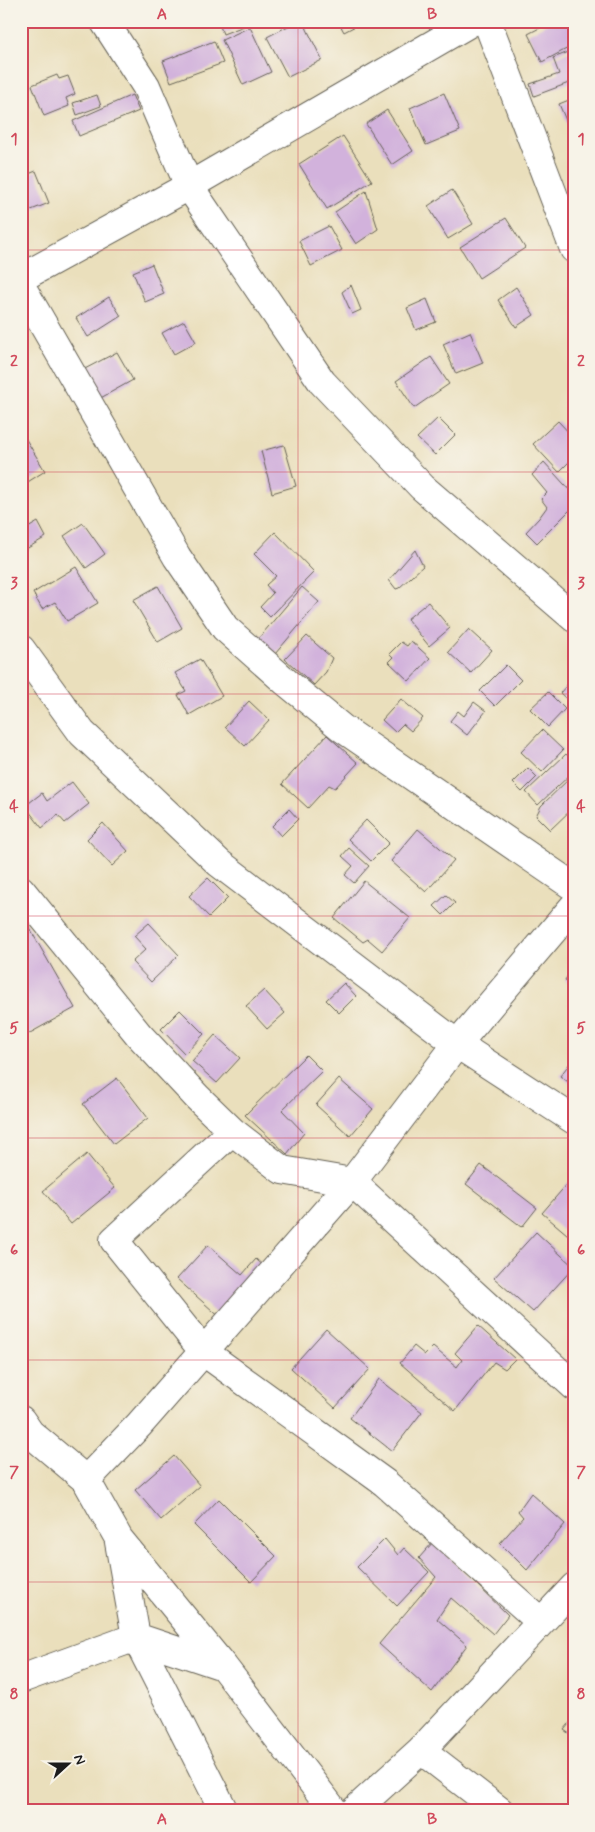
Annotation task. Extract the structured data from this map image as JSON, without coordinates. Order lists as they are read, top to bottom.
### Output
{
  "north": "right",
  "grid": {
    "columns": ["A", "B"],
    "rows": [
      "1",
      "2",
      "3",
      "4",
      "5",
      "6",
      "7",
      "8"
    ]
  }
}
